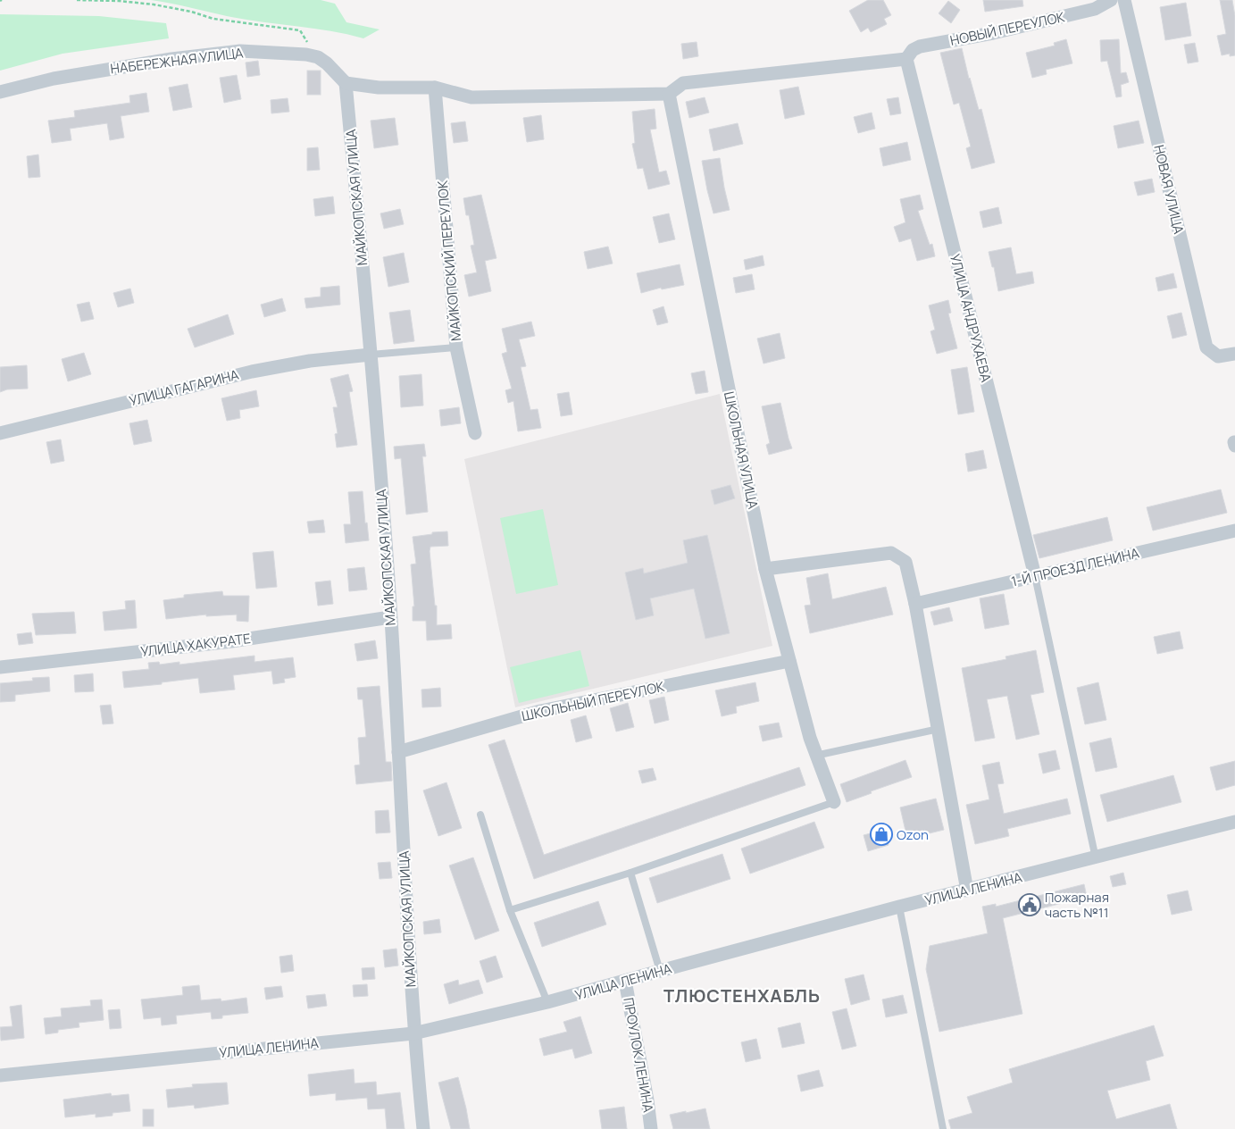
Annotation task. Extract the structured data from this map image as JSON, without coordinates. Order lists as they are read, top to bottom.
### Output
{
  "streets": {
    "street": [
      "НОВЫЙ ПЕРЕУЛОК",
      "НАБЕРЕЖНАЯ УЛИЦА",
      "НОВАЯ УЛИЦА",
      "МАЙКОПСКАЯ УЛИЦА",
      "МАЙКОПСКИЙ ПЕРЕУЛОК",
      "УЛИЦА АНДРУХАЕВА",
      "УЛИЦА ГАГАРИНА",
      "ШКОЛЬНАЯ УЛИЦА",
      "1-Й ПРОЕЗД ЛЕНИНА",
      "УЛИЦА ХАКУРАТЕ",
      "ШКОЛЬНЫЙ ПЕРЕУЛОК",
      "УЛИЦА ЛЕНИНА",
      "ПРОУЛОК ЛЕНИНА"
    ]
  },
  "crossings": [
    ["НОВЫЙ ПЕРЕУЛОК", "УЛИЦА АНДРУХАЕВА"],
    ["МАЙКОПСКАЯ УЛИЦА", "УЛИЦА ГАГАРИНА"],
    ["МАЙКОПСКАЯ УЛИЦА", "УЛИЦА ХАКУРАТЕ"],
    ["МАЙКОПСКАЯ УЛИЦА", "ШКОЛЬНЫЙ ПЕРЕУЛОК"],
    ["МАЙКОПСКАЯ УЛИЦА", "УЛИЦА ЛЕНИНА"],
    ["УЛИЦА АНДРУХАЕВА", "1-Й ПРОЕЗД ЛЕНИНА"],
    ["ШКОЛЬНАЯ УЛИЦА", "ШКОЛЬНЫЙ ПЕРЕУЛОК"],
    ["УЛИЦА ЛЕНИНА", "ПРОУЛОК ЛЕНИНА"]
  ],
  "districts": ["ТЛЮСТЕНХАБЛЬ"],
  "places": {
    "shop": ["Ozon"],
    "public building": ["Пожарная часть №11"]
  }
}
